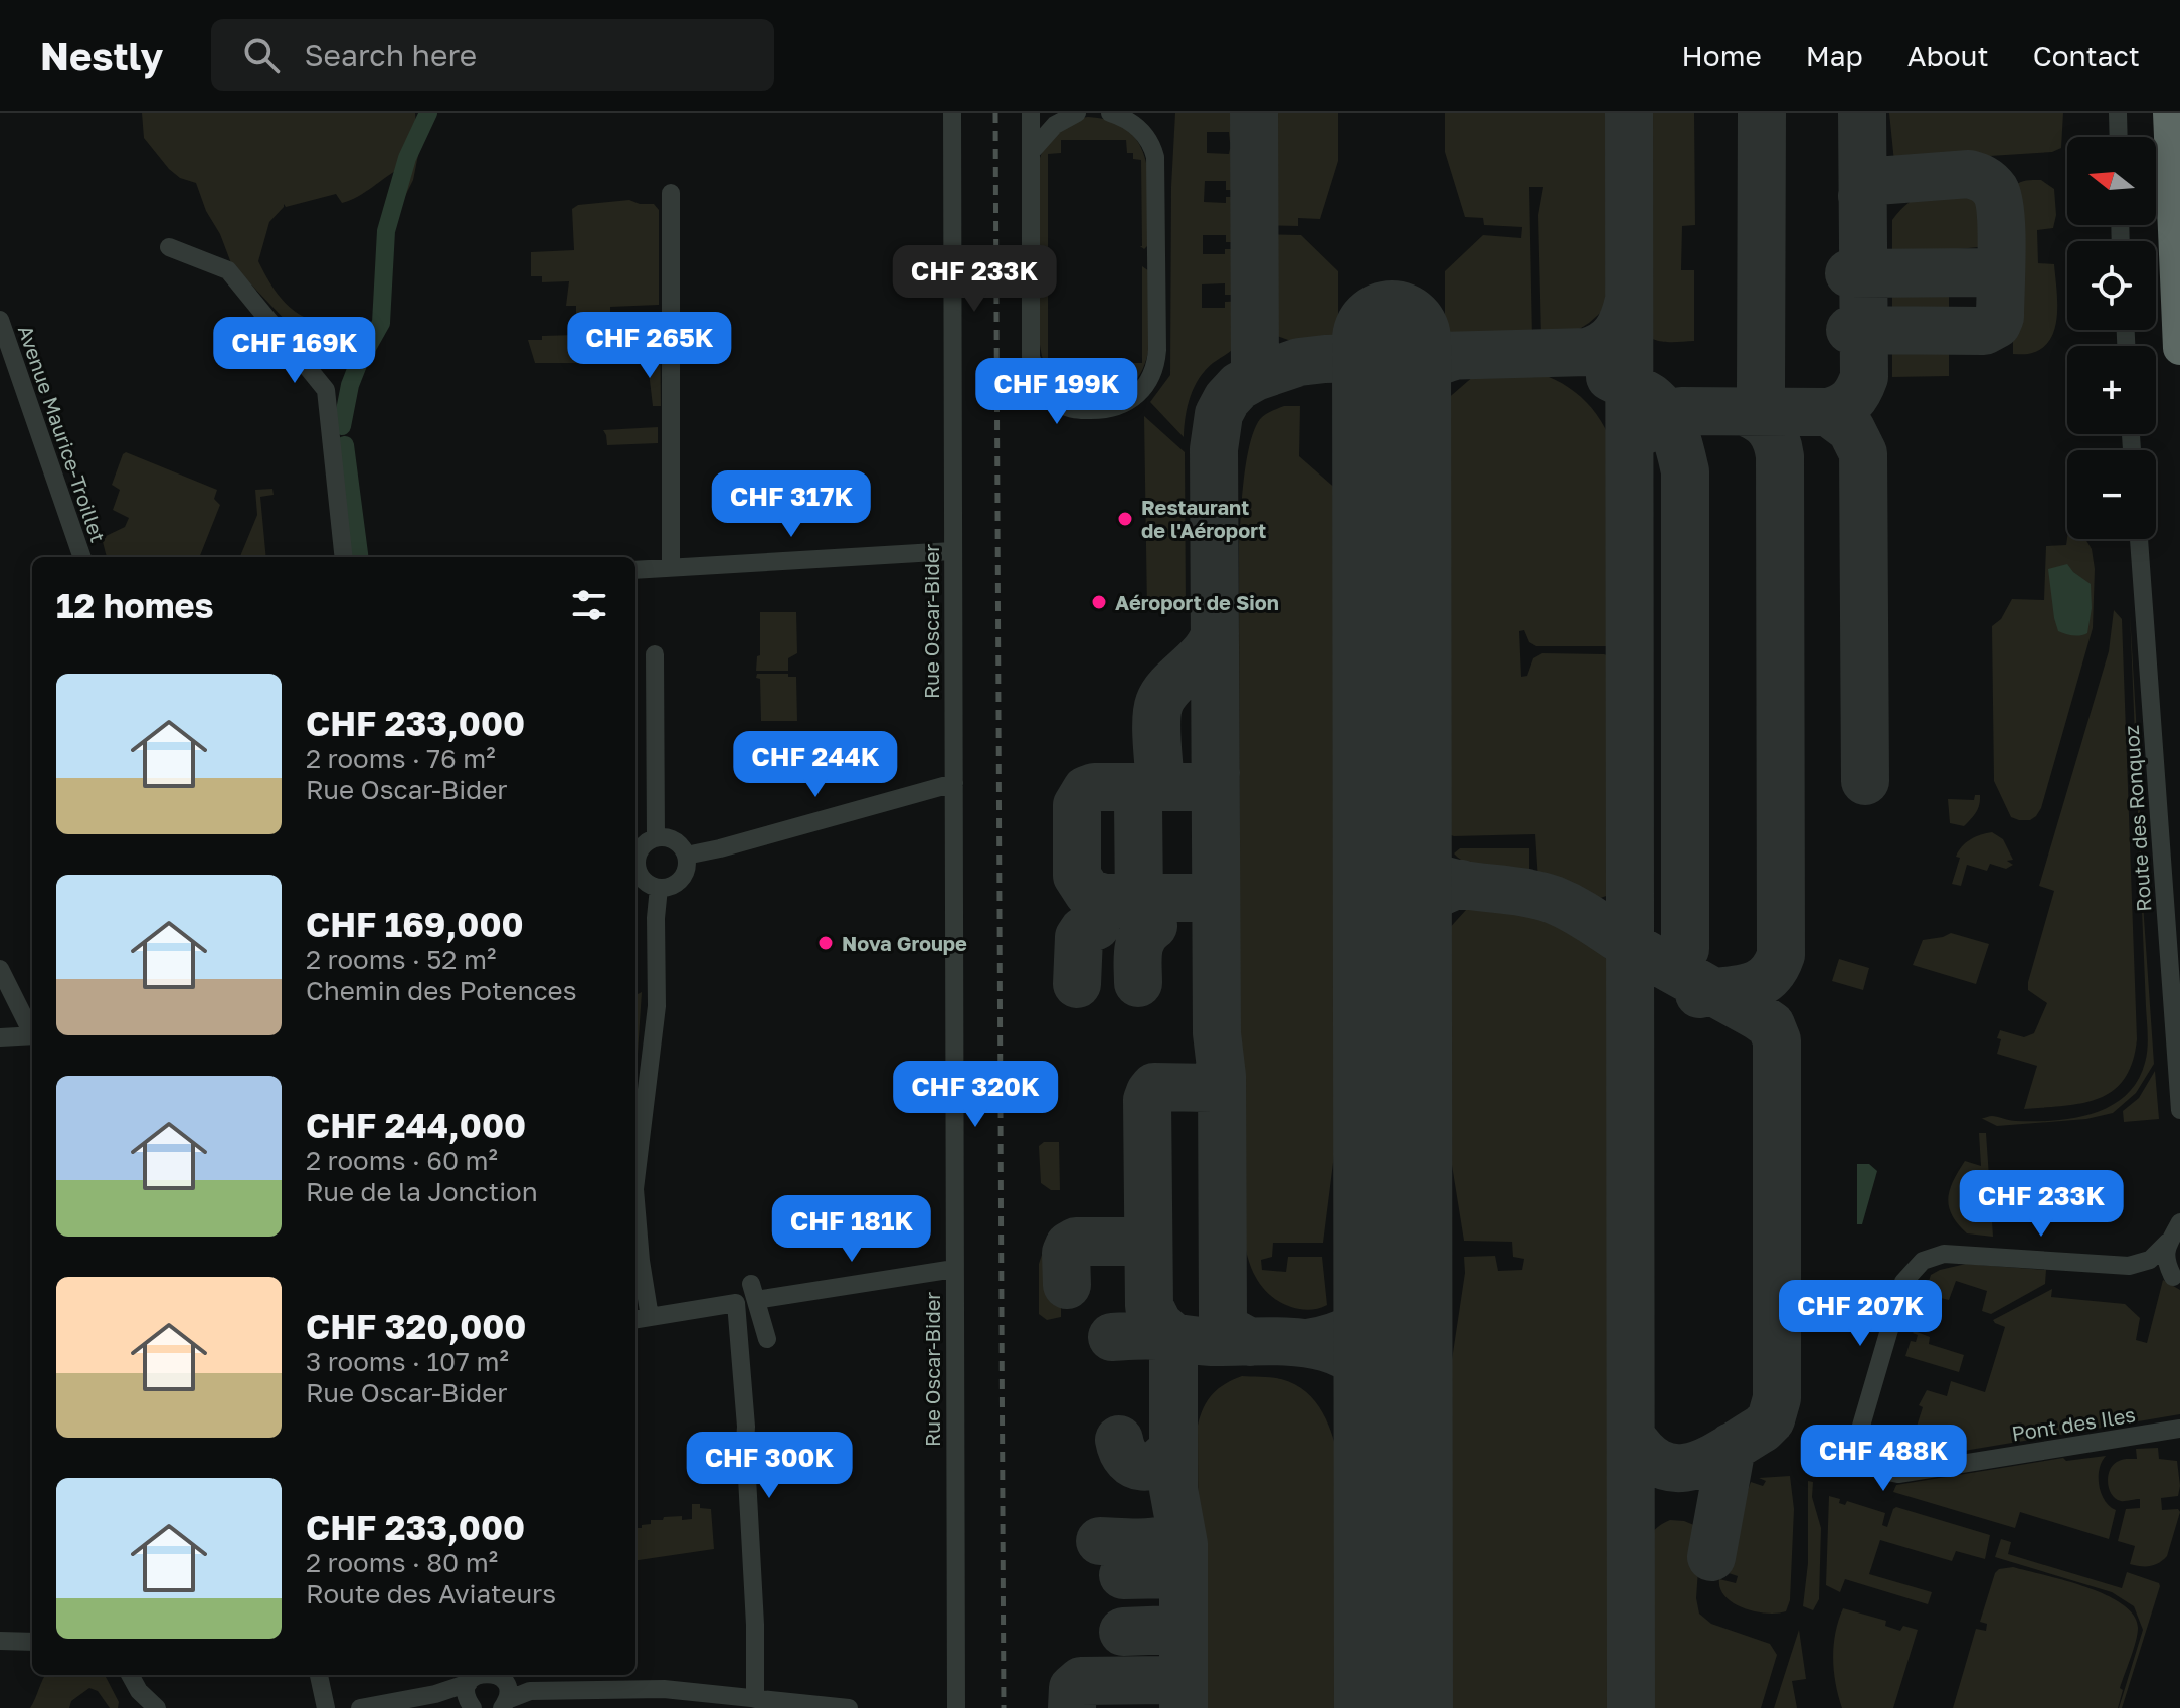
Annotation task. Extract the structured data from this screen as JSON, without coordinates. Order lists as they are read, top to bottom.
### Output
{
  "streets": {
    "street": [
      "Avenue Maurice-Troillet",
      "Rue Oscar-Bider",
      "Route des Ronquoz",
      "Pont des Iles"
    ]
  },
  "places": ["Restaurant de l'Aéroport", "Aéroport de Sion", "Nova Groupe"],
  "north": "left",
  "page": {
    "header": "Nestly",
    "search": "Search here",
    "nav": [
      "Home",
      "Map",
      "About",
      "Contact"
    ],
    "map_buttons": ["+", "−"],
    "price": [
      "CHF 233K",
      "CHF 265K",
      "CHF 169K",
      "CHF 199K",
      "CHF 317K",
      "CHF 244K",
      "CHF 320K",
      "CHF 233K",
      "CHF 181K",
      "CHF 207K",
      "CHF 488K",
      "CHF 300K"
    ],
    "heading": "12 homes",
    "list": [
      {
        "name": "CHF 233,000",
        "note": "2 rooms · 76 m² · Rue Oscar-Bider"
      },
      {
        "name": "CHF 169,000",
        "note": "2 rooms · 52 m² · Chemin des Potences"
      },
      {
        "name": "CHF 244,000",
        "note": "2 rooms · 60 m² · Rue de la Jonction"
      },
      {
        "name": "CHF 320,000",
        "note": "3 rooms · 107 m² · Rue Oscar-Bider"
      },
      {
        "name": "CHF 233,000",
        "note": "2 rooms · 80 m² · Route des Aviateurs"
      }
    ]
  }
}
